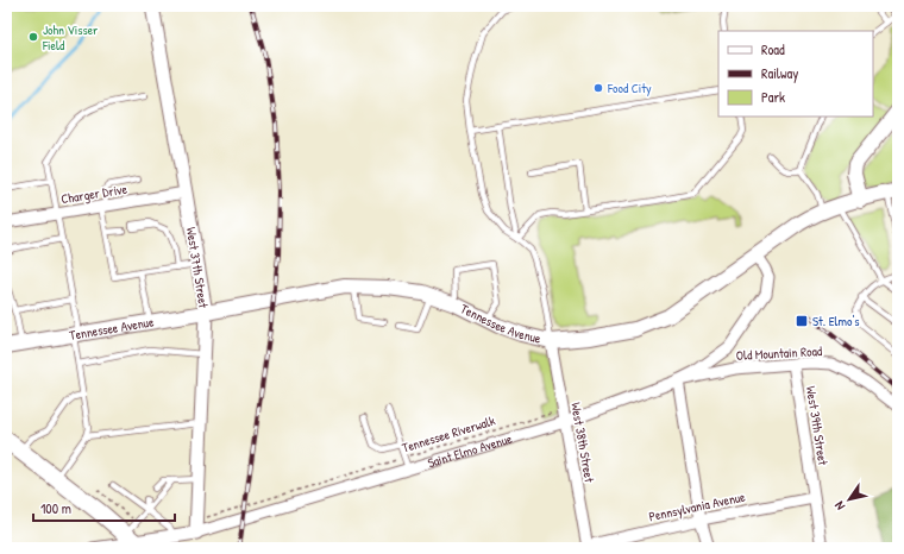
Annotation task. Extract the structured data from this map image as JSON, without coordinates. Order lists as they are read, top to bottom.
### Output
{
  "streets": {
    "main road": ["Tennessee Avenue"],
    "street": [
      "Charger Drive",
      "West 37th Street",
      "Old Mountain Road",
      "West 39th Street",
      "West 38th Street",
      "Saint Elmo Avenue",
      "Pennsylvania Avenue"
    ],
    "path": ["Tennessee Riverwalk"]
  },
  "crossings": [
    ["Charger Drive", "West 37th Street"],
    ["West 37th Street", "Tennessee Avenue"],
    ["West 37th Street", "Tennessee Riverwalk"],
    ["West 37th Street", "Saint Elmo Avenue"],
    ["Tennessee Avenue", "West 38th Street"],
    ["Tennessee Avenue", "Saint Elmo Avenue"],
    ["Old Mountain Road", "West 39th Street"],
    ["Old Mountain Road", "Saint Elmo Avenue"],
    ["West 39th Street", "Pennsylvania Avenue"],
    ["Tennessee Riverwalk", "West 38th Street"],
    ["Tennessee Riverwalk", "Saint Elmo Avenue"],
    ["West 38th Street", "Saint Elmo Avenue"],
    ["West 38th Street", "Pennsylvania Avenue"]
  ],
  "places": {
    "other": ["John Visser Field", "Food City"],
    "transit": ["St. Elmo's"]
  },
  "legend": ["Road", "Railway", "Park"],
  "scale_bar": "100 m",
  "north": "bottom left"
}
